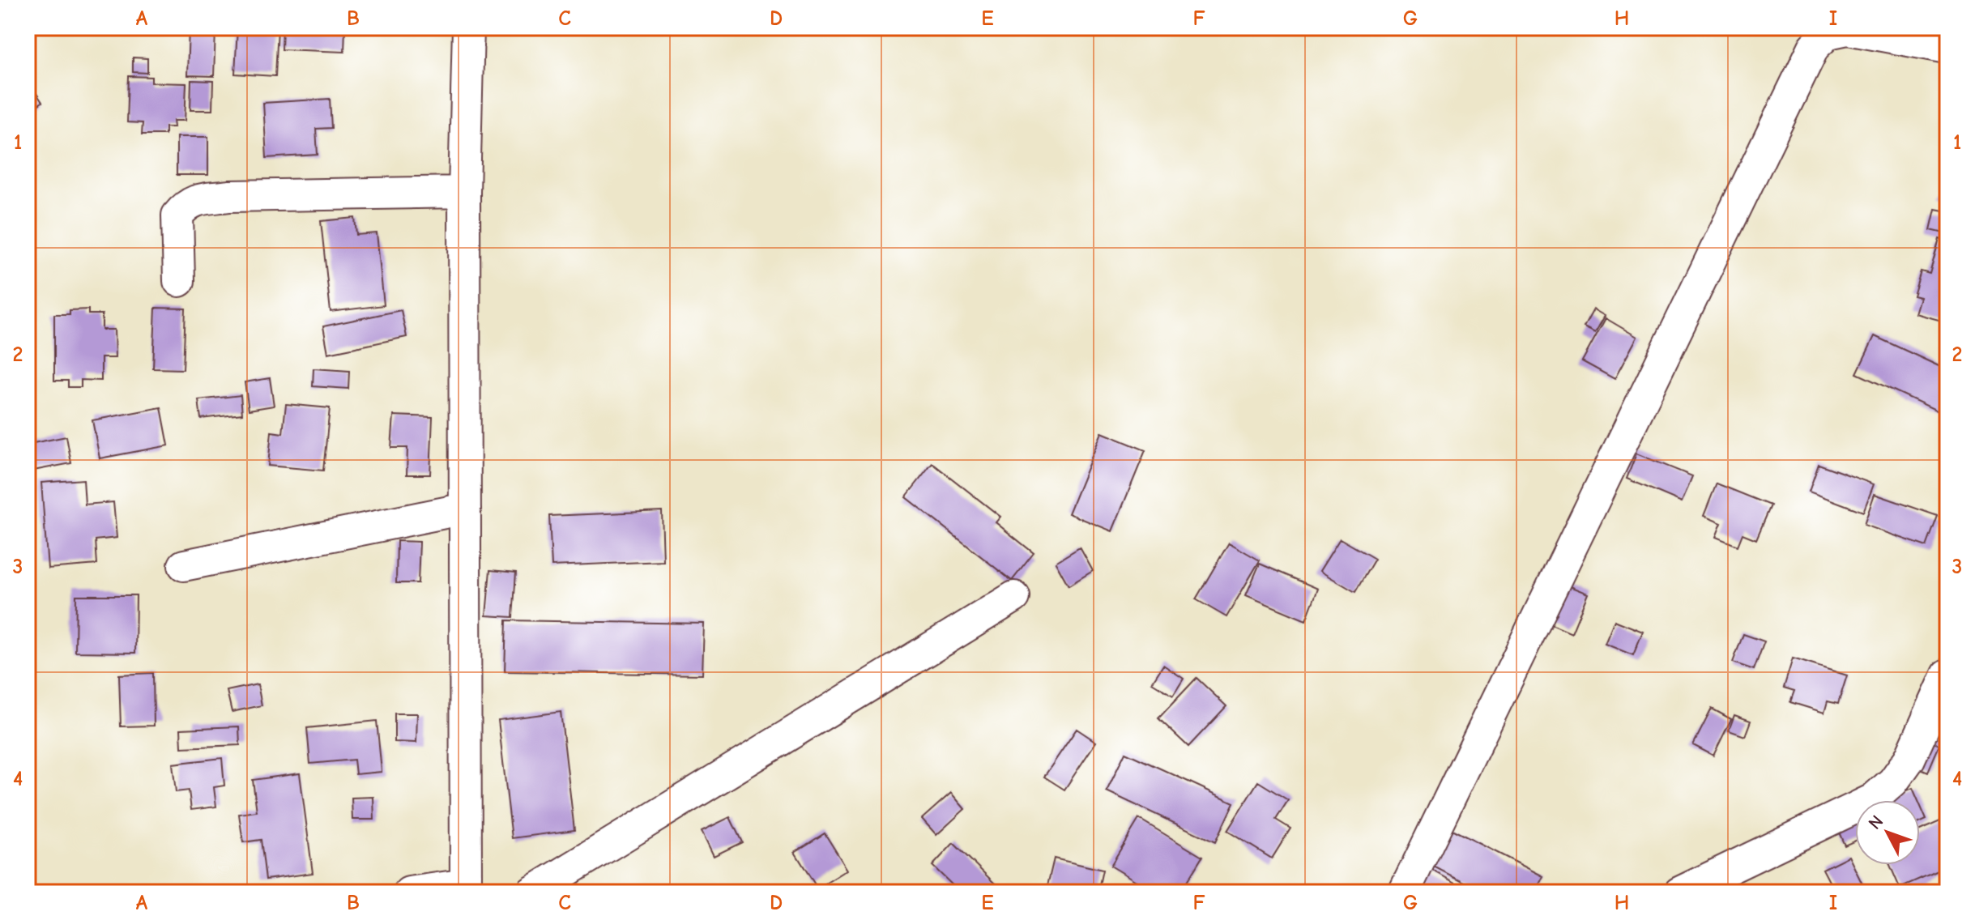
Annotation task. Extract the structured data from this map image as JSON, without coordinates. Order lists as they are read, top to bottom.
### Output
{
  "north": "top left",
  "grid": {
    "columns": [
      "A",
      "B",
      "C",
      "D",
      "E",
      "F",
      "G",
      "H",
      "I"
    ],
    "rows": [
      "1",
      "2",
      "3",
      "4"
    ]
  }
}
